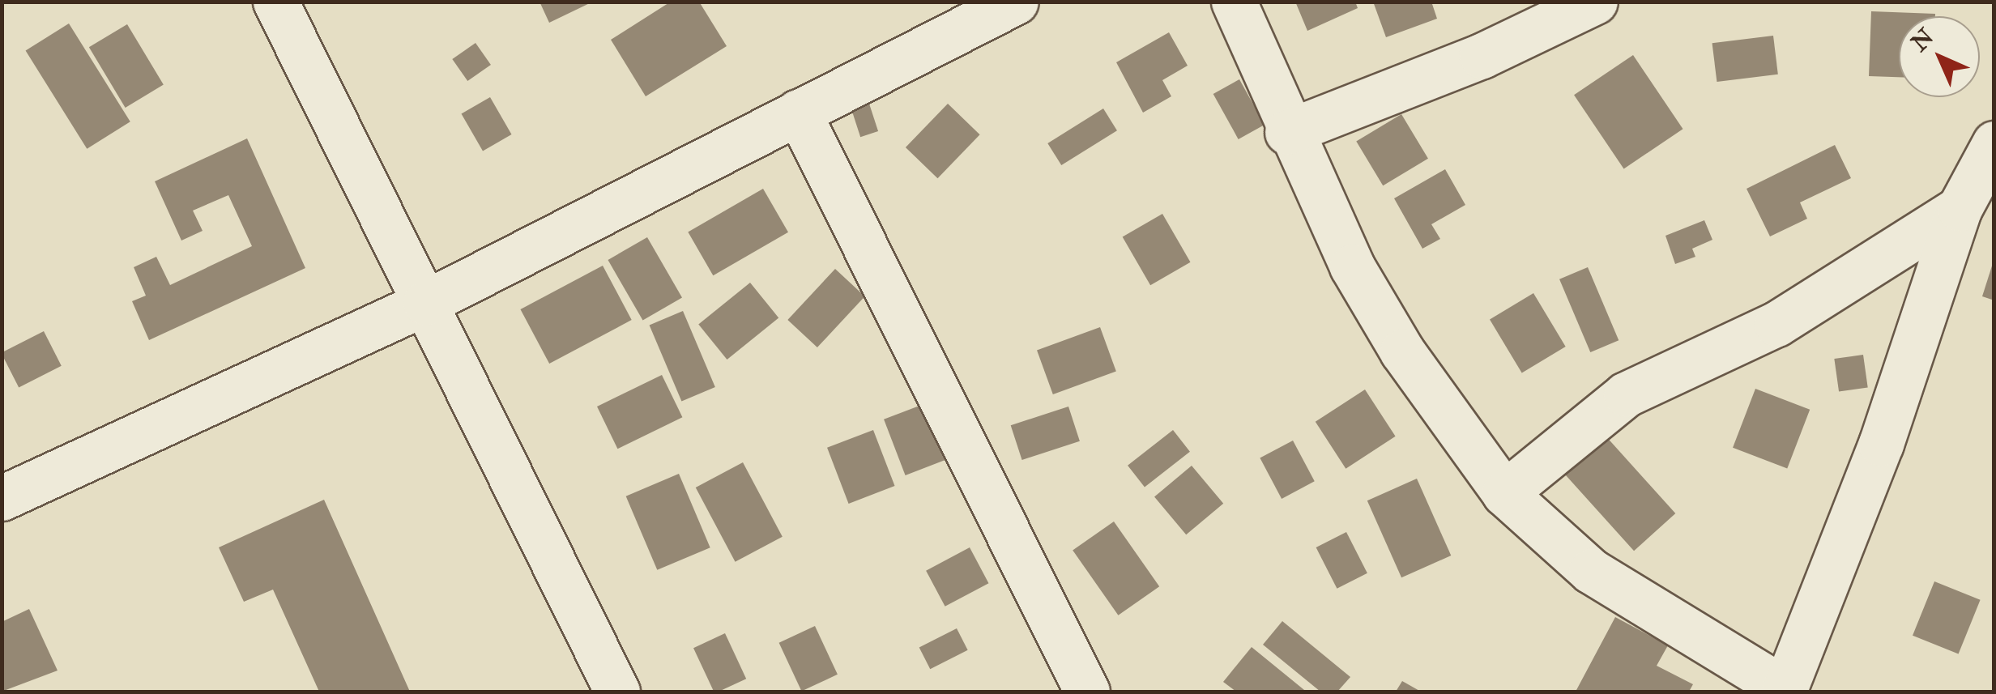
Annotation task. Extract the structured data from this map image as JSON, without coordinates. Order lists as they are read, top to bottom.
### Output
{
  "north": "top left"
}
